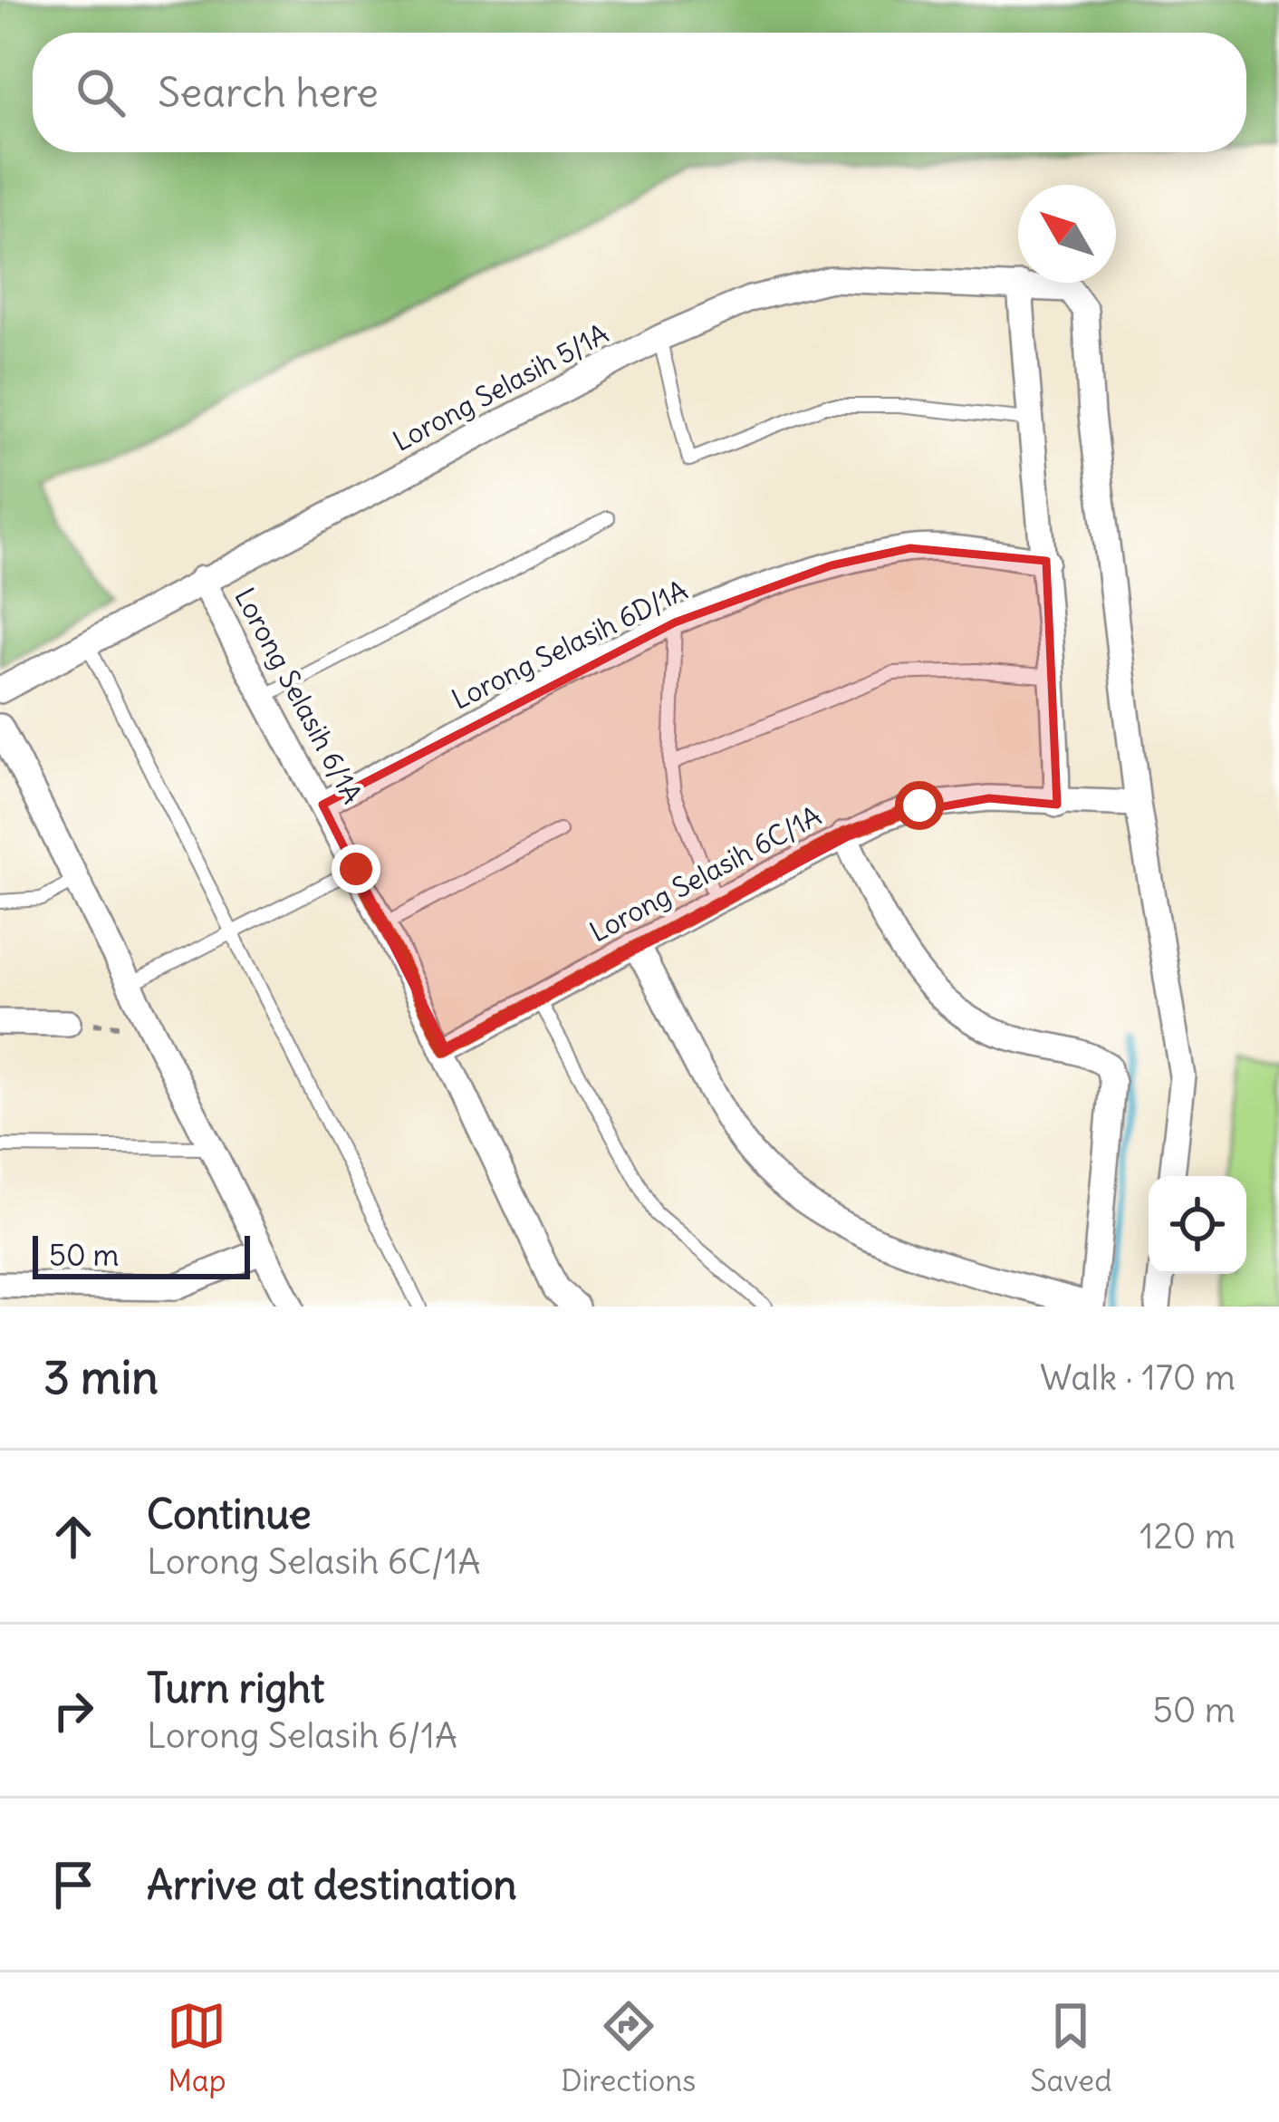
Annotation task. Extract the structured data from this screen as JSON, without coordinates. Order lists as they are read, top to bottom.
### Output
{
  "streets": {
    "street": [
      "Lorong Selasih 5/1A",
      "Lorong Selasih 6D/1A",
      "Lorong Selasih 6/1A",
      "Lorong Selasih 6C/1A"
    ]
  },
  "crossings": [
    ["Lorong Selasih 5/1A", "Lorong Selasih 6/1A"],
    ["Lorong Selasih 5/1A", "Lorong Selasih 6C/1A"],
    ["Lorong Selasih 6D/1A", "Lorong Selasih 6/1A"],
    ["Lorong Selasih 6/1A", "Lorong Selasih 6C/1A"]
  ],
  "scale_bar": "50 m",
  "north": "top left",
  "page": {
    "search": "Search here",
    "scale": "50 m",
    "heading": ["3 min", "Walk · 170 m"],
    "list": [
      ["Continue", "Lorong Selasih 6C/1A", "120 m"],
      ["Turn right", "Lorong Selasih 6/1A", "50 m"],
      "Arrive at destination"
    ],
    "nav": ["Map", "Directions", "Saved"]
  }
}
